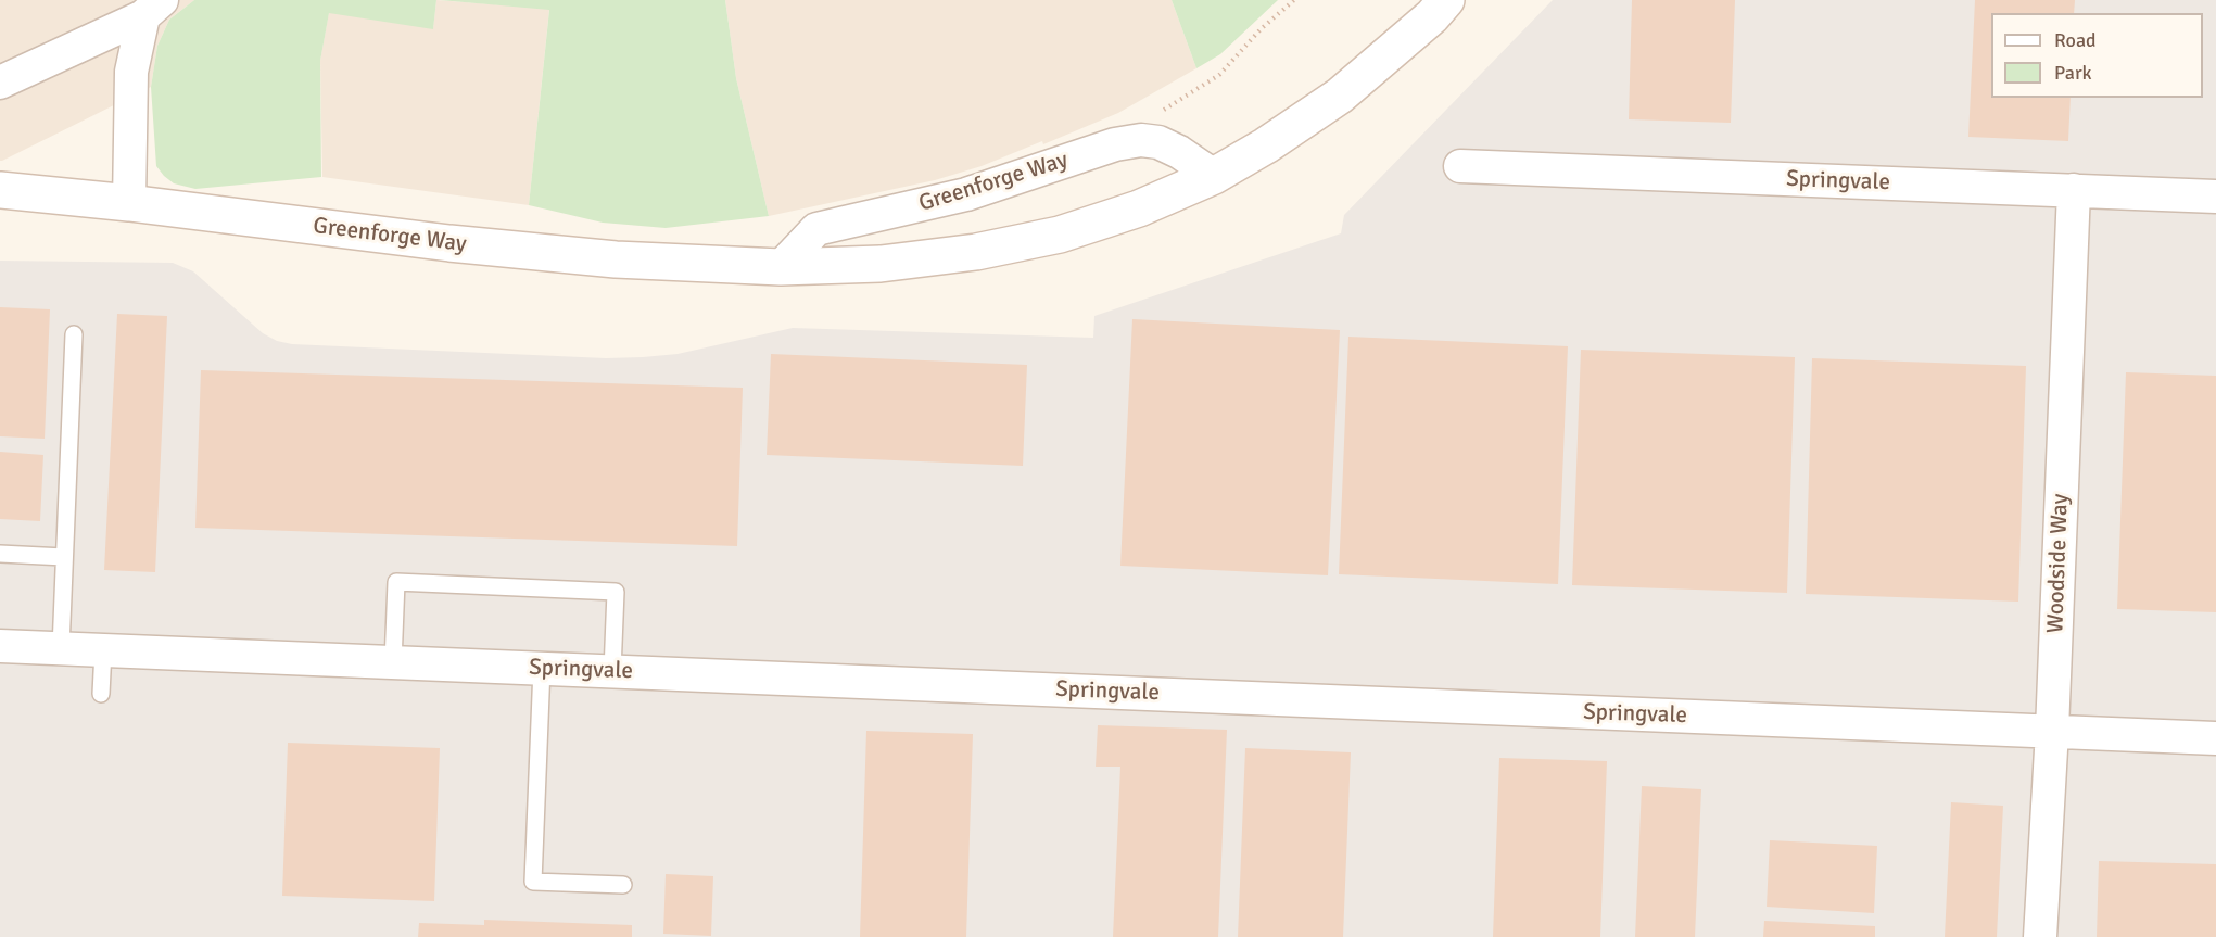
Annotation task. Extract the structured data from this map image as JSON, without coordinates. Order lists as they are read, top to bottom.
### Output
{
  "streets": {
    "street": ["Springvale", "Greenforge Way", "Woodside Way"]
  },
  "crossings": [
    ["Springvale", "Woodside Way"]
  ],
  "legend": ["Road", "Park"]
}
